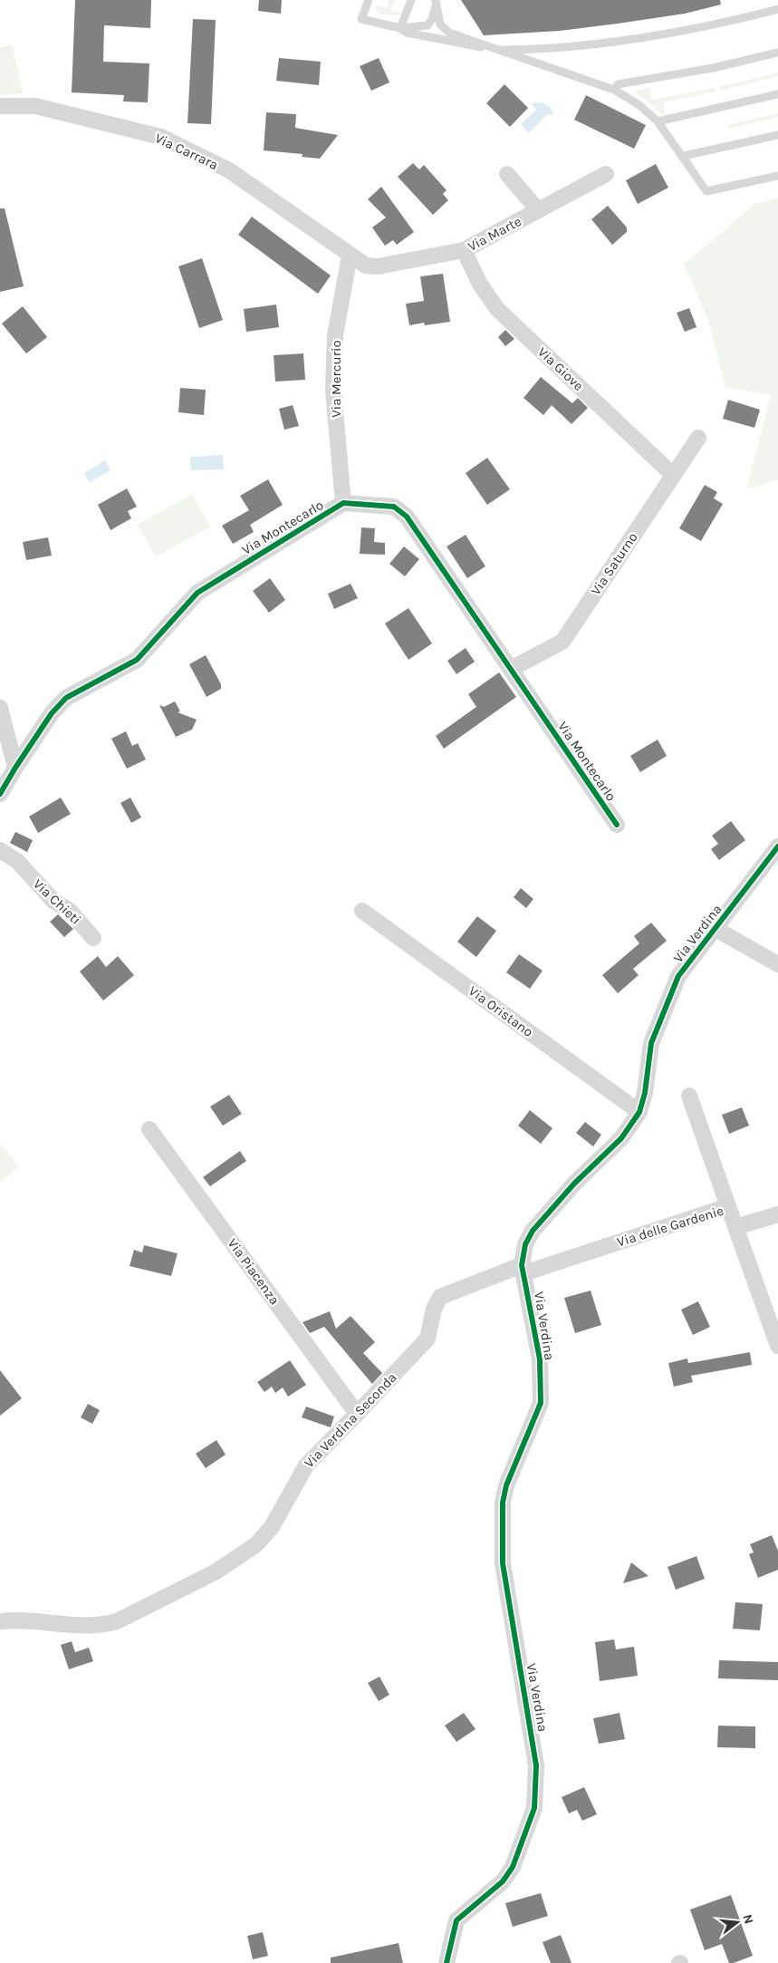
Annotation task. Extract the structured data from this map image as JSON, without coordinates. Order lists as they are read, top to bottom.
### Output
{
  "streets": {
    "street": [
      "Via Carrara",
      "Via Marte",
      "Via Giove",
      "Via Mercurio",
      "Via Montecarlo",
      "Via Saturno",
      "Via Chieti",
      "Via Verdina",
      "Via Oristano",
      "Via delle Gardenie",
      "Via Piacenza",
      "Via Verdina Seconda"
    ]
  },
  "crossings": [
    ["Via Carrara", "Via Marte"],
    ["Via Carrara", "Via Mercurio"],
    ["Via Marte", "Via Giove"],
    ["Via Marte", "Via Mercurio"],
    ["Via Giove", "Via Saturno"],
    ["Via Mercurio", "Via Montecarlo"],
    ["Via Montecarlo", "Via Saturno"],
    ["Via Verdina", "Via Oristano"],
    ["Via Verdina", "Via delle Gardenie"],
    ["Via Verdina", "Via Verdina Seconda"],
    ["Via delle Gardenie", "Via Verdina Seconda"],
    ["Via Piacenza", "Via Verdina Seconda"]
  ],
  "north": "right"
}
